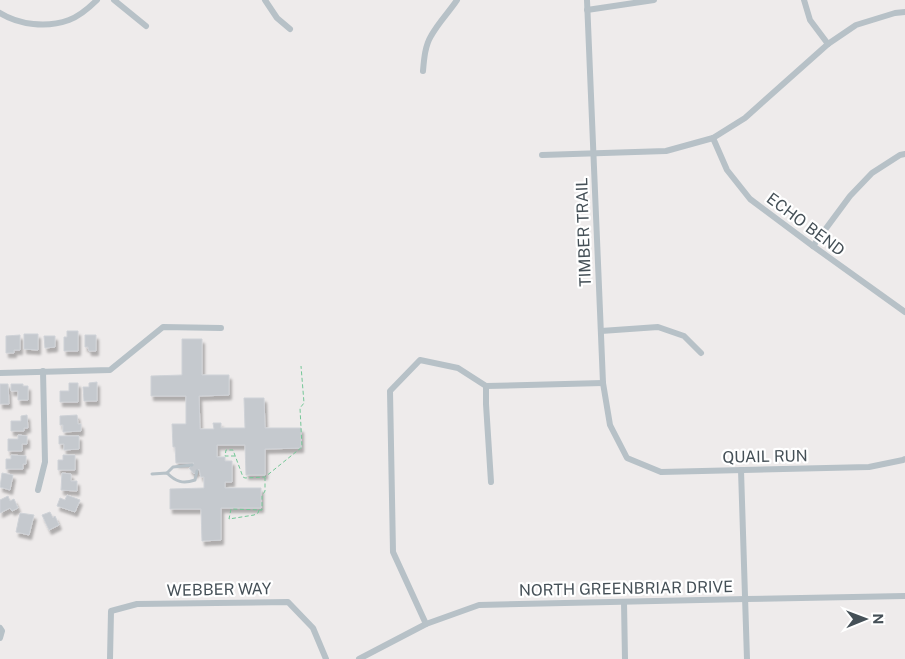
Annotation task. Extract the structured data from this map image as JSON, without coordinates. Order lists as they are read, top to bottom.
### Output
{
  "streets": {
    "street": [
      "ECHO BEND",
      "TIMBER TRAIL",
      "QUAIL RUN",
      "NORTH GREENBRIAR DRIVE",
      "WEBBER WAY"
    ]
  },
  "crossings": [
    ["TIMBER TRAIL", "QUAIL RUN"]
  ],
  "north": "right"
}
